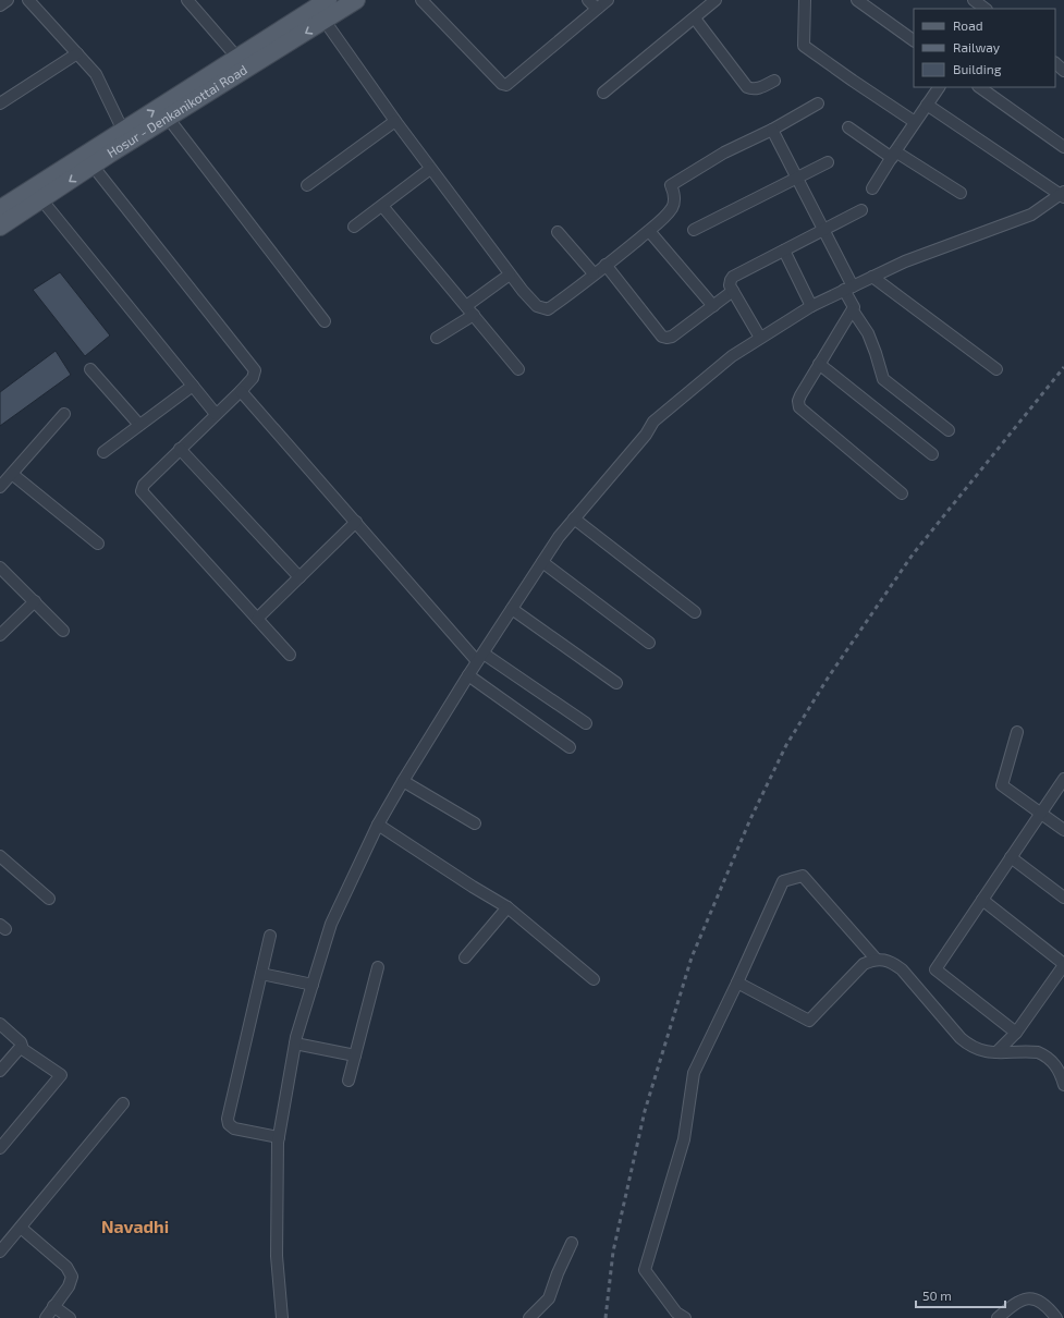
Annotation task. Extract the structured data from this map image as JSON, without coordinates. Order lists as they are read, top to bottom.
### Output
{
  "streets": {
    "main road": ["Hosur - Denkanikottai Road"]
  },
  "districts": ["Navadhi"],
  "legend": ["Road", "Railway", "Building"],
  "scale_bar": "50 m"
}
